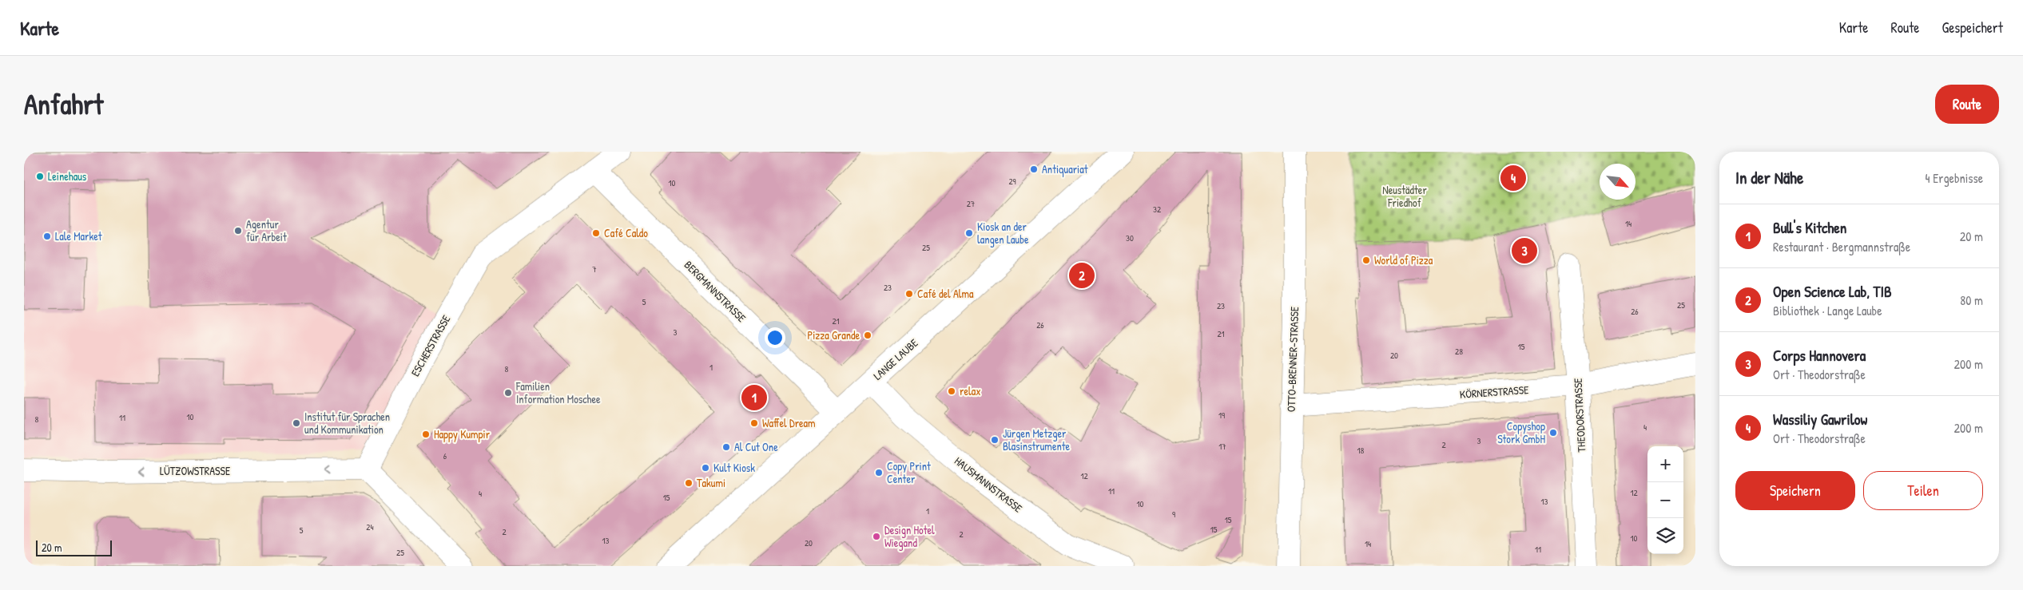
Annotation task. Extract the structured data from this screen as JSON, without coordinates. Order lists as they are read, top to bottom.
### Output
{
  "streets": {
    "street": [
      "BERGMANNSTRASSE",
      "ESCHERSTRASSE",
      "LANGE LAUBE",
      "OTTO-BRENNER-STRASSE",
      "KÖRNERSTRASSE",
      "THEODORSTRASSE",
      "LÜTZOWSTRASSE",
      "HAUSMANNSTRASSE"
    ]
  },
  "crossings": [
    ["BERGMANNSTRASSE", "ESCHERSTRASSE"],
    ["BERGMANNSTRASSE", "LANGE LAUBE"],
    ["ESCHERSTRASSE", "LÜTZOWSTRASSE"],
    ["LANGE LAUBE", "HAUSMANNSTRASSE"],
    ["OTTO-BRENNER-STRASSE", "KÖRNERSTRASSE"],
    ["KÖRNERSTRASSE", "THEODORSTRASSE"]
  ],
  "one_way": ["LÜTZOWSTRASSE"],
  "parks": ["Neustädter Friedhof"],
  "places": [
    "Antiquariat",
    "Leinehaus",
    "Agentur für Arbeit",
    "Café Caldo",
    "Kiosk an der langen Laube",
    "Lale Market",
    "World of Pizza",
    "Café del Alma",
    "Pizza Grande",
    "relax",
    "Familien Information Moschee",
    "Institut für Sprachen und Kommunikation",
    "Waffel Dream",
    "Copyshop Stork GmbH",
    "Happy Kumpir",
    "Jürgen Metzger Blasinstrumente",
    "Al Cut One",
    "Kult Kiosk",
    "Copy Print Center",
    "Takumi",
    "Design Hotel Wiegand"
  ],
  "house_numbers": [
    "29",
    "10",
    "27",
    "32",
    "14",
    "30",
    "25",
    "7",
    "23",
    "5",
    "25",
    "23",
    "26",
    "21",
    "26",
    "3",
    "21",
    "15",
    "28",
    "20",
    "1",
    "8",
    "19",
    "10",
    "11",
    "8",
    "4",
    "3",
    "2",
    "17",
    "18",
    "6",
    "12",
    "11",
    "12",
    "4",
    "15",
    "13",
    "10",
    "1",
    "9",
    "15",
    "24",
    "15",
    "5",
    "2",
    "2",
    "10",
    "13",
    "20",
    "14",
    "11",
    "25"
  ],
  "scale_bar": "20 m",
  "north": "bottom right",
  "page": {
    "header": "Karte",
    "nav": ["Karte", "Route", "Gespeichert"],
    "buttons": [
      "Route",
      ["Speichern", "Teilen"]
    ],
    "title": "Anfahrt",
    "heading": ["In der Nähe", "4 Ergebnisse"],
    "pins": [
      "4",
      "3",
      "2",
      "1"
    ],
    "list": [
      {
        "mark": "1",
        "name": "Bull's Kitchen",
        "note": "Restaurant · Bergmannstraße",
        "value": "20 m"
      },
      {
        "mark": "2",
        "name": "Open Science Lab, TIB",
        "note": "Bibliothek · Lange Laube",
        "value": "80 m"
      },
      {
        "mark": "3",
        "name": "Corps Hannovera",
        "note": "Ort · Theodorstraße",
        "value": "200 m"
      },
      {
        "mark": "4",
        "name": "Wassiliy Gawrilow",
        "note": "Ort · Theodorstraße",
        "value": "200 m"
      }
    ],
    "map_buttons": ["+", "−"],
    "scale": "20 m"
  }
}
